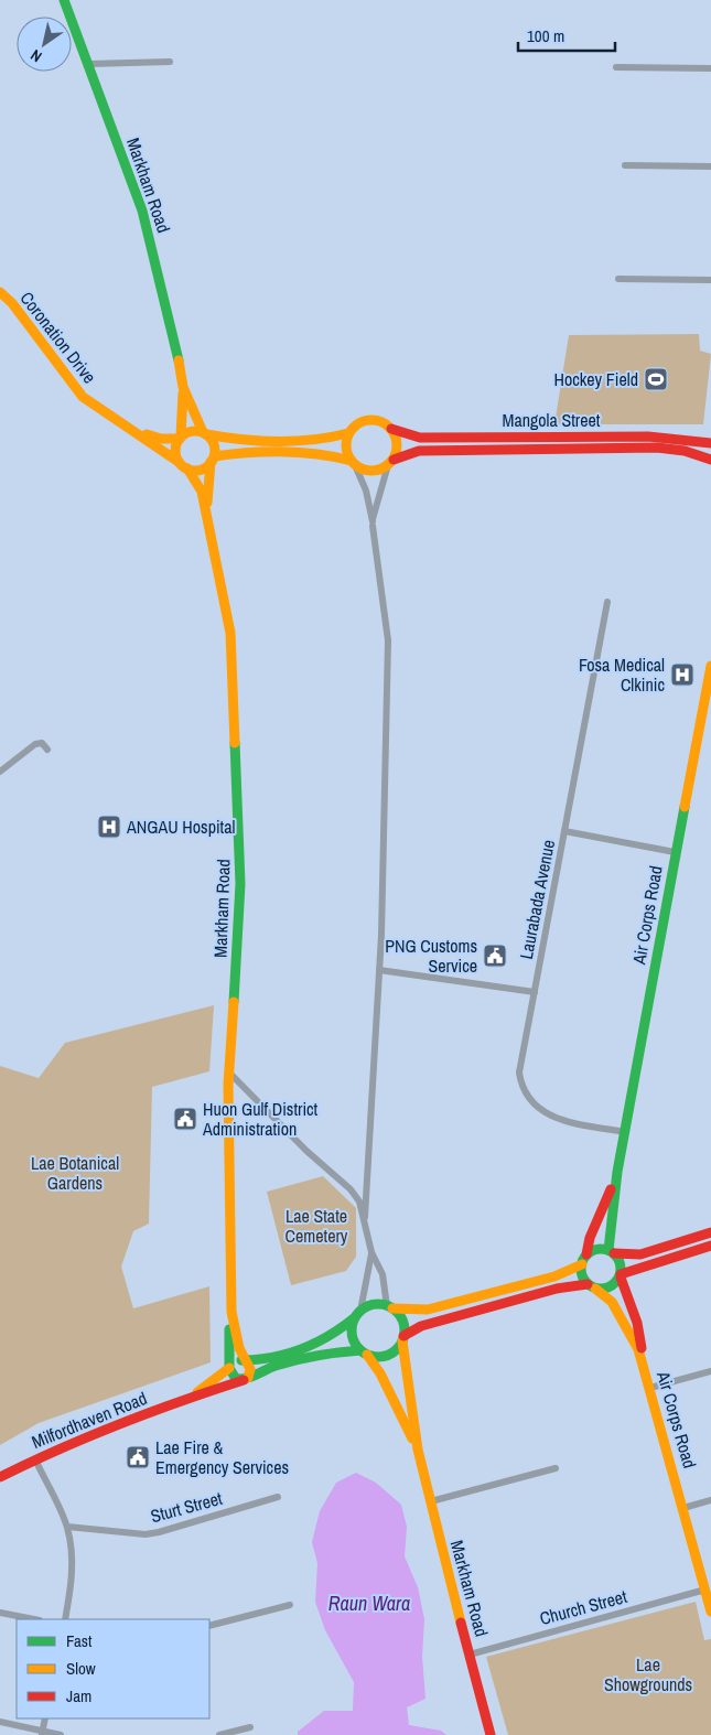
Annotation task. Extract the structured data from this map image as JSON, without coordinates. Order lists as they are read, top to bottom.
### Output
{
  "streets": {
    "main road": [
      "Markham Road",
      "Coronation Drive",
      "Mangola Street",
      "Air Corps Road",
      "Milfordhaven Road"
    ],
    "street": ["Laurabada Avenue", "Sturt Street", "Church Street"]
  },
  "crossings": [
    ["Markham Road", "Coronation Drive"],
    ["Markham Road", "Milfordhaven Road"],
    ["Markham Road", "Church Street"],
    ["Laurabada Avenue", "Air Corps Road"],
    ["Air Corps Road", "Church Street"]
  ],
  "water": ["Raun Wara"],
  "parks": ["Lae Botanical Gardens", "Lae State Cemetery", "Lae Showgrounds"],
  "places": {
    "sports": ["Hockey Field"],
    "hospital": ["Fosa Medical Clkinic", "ANGAU Hospital"],
    "public building": ["PNG Customs Service", "Huon Gulf District Administration", "Lae Fire & Emergency Services"]
  },
  "legend": ["Fast", "Slow", "Jam"],
  "scale_bar": "100 m",
  "north": "bottom left"
}
